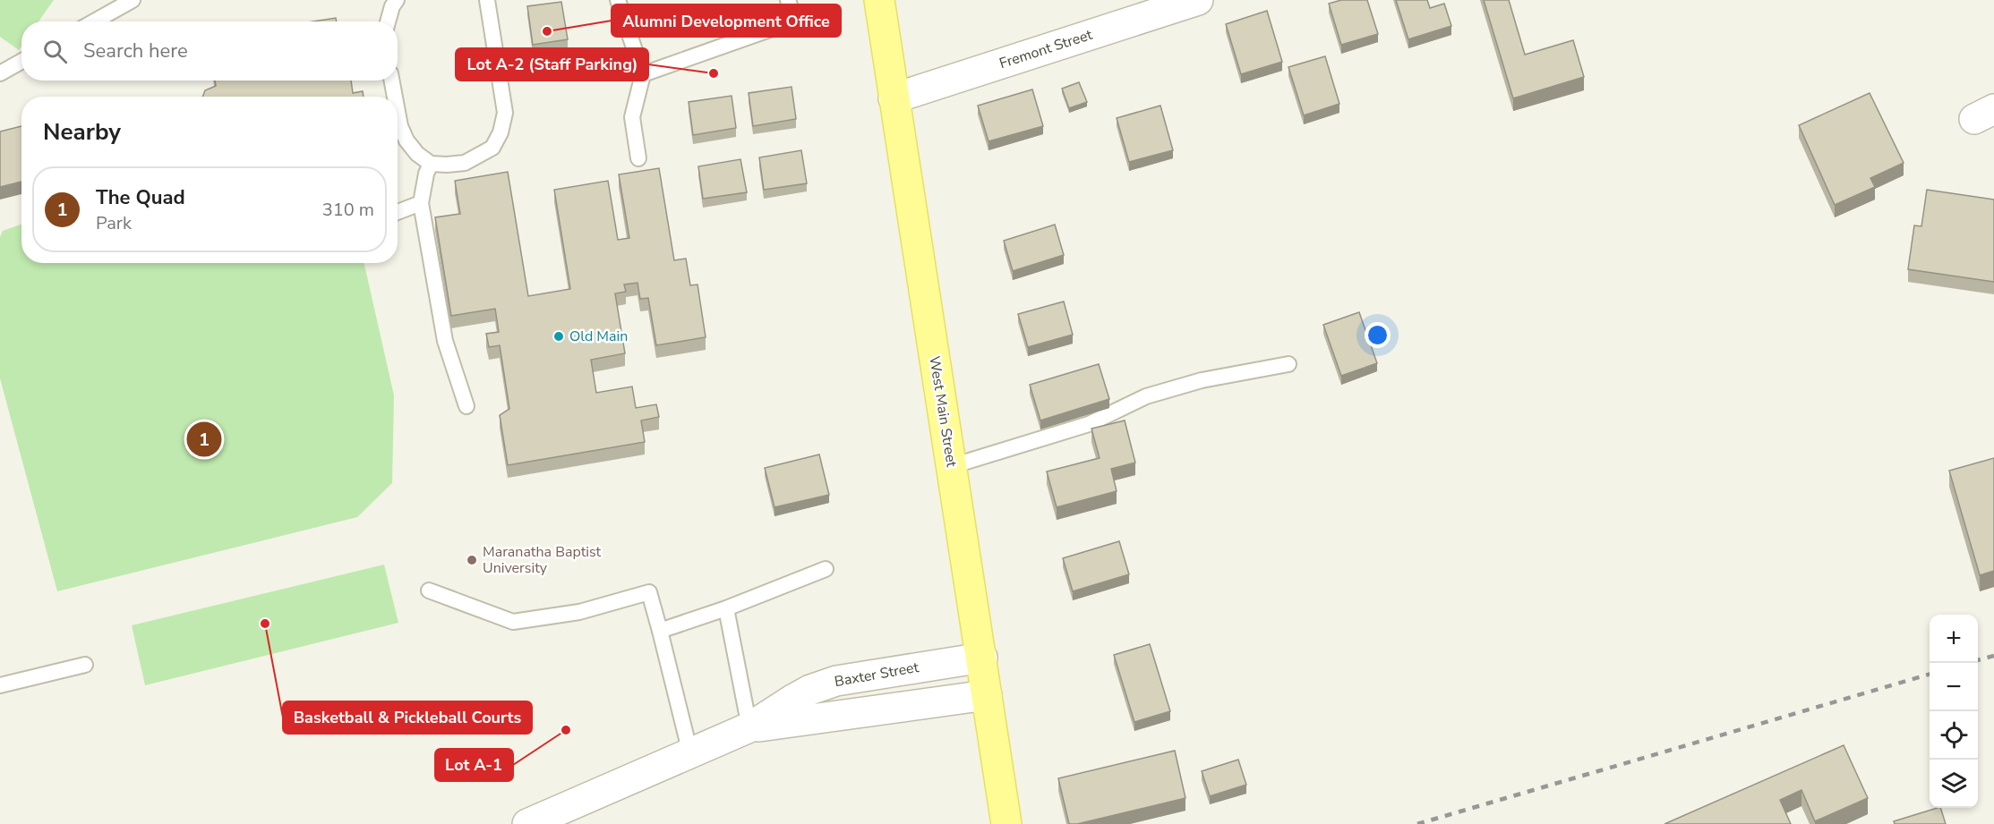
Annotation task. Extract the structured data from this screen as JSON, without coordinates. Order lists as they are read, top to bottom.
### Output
{
  "streets": {
    "main road": ["West Main Street"],
    "street": ["Fremont Street", "Baxter Street"]
  },
  "crossings": [
    ["Fremont Street", "West Main Street"],
    ["West Main Street", "Baxter Street"]
  ],
  "places": [
    "Alumni Development Office",
    "Lot A-2 (Staff Parking)",
    "Old Main",
    "Maranatha Baptist University",
    "Basketball & Pickleball Courts",
    "Lot A-1"
  ],
  "page": {
    "search": "Search here",
    "heading": "Nearby",
    "list": [
      {
        "mark": "1",
        "name": "The Quad",
        "note": "Park",
        "value": "310 m"
      }
    ],
    "pins": "1",
    "map_buttons": ["+", "−"]
  }
}
